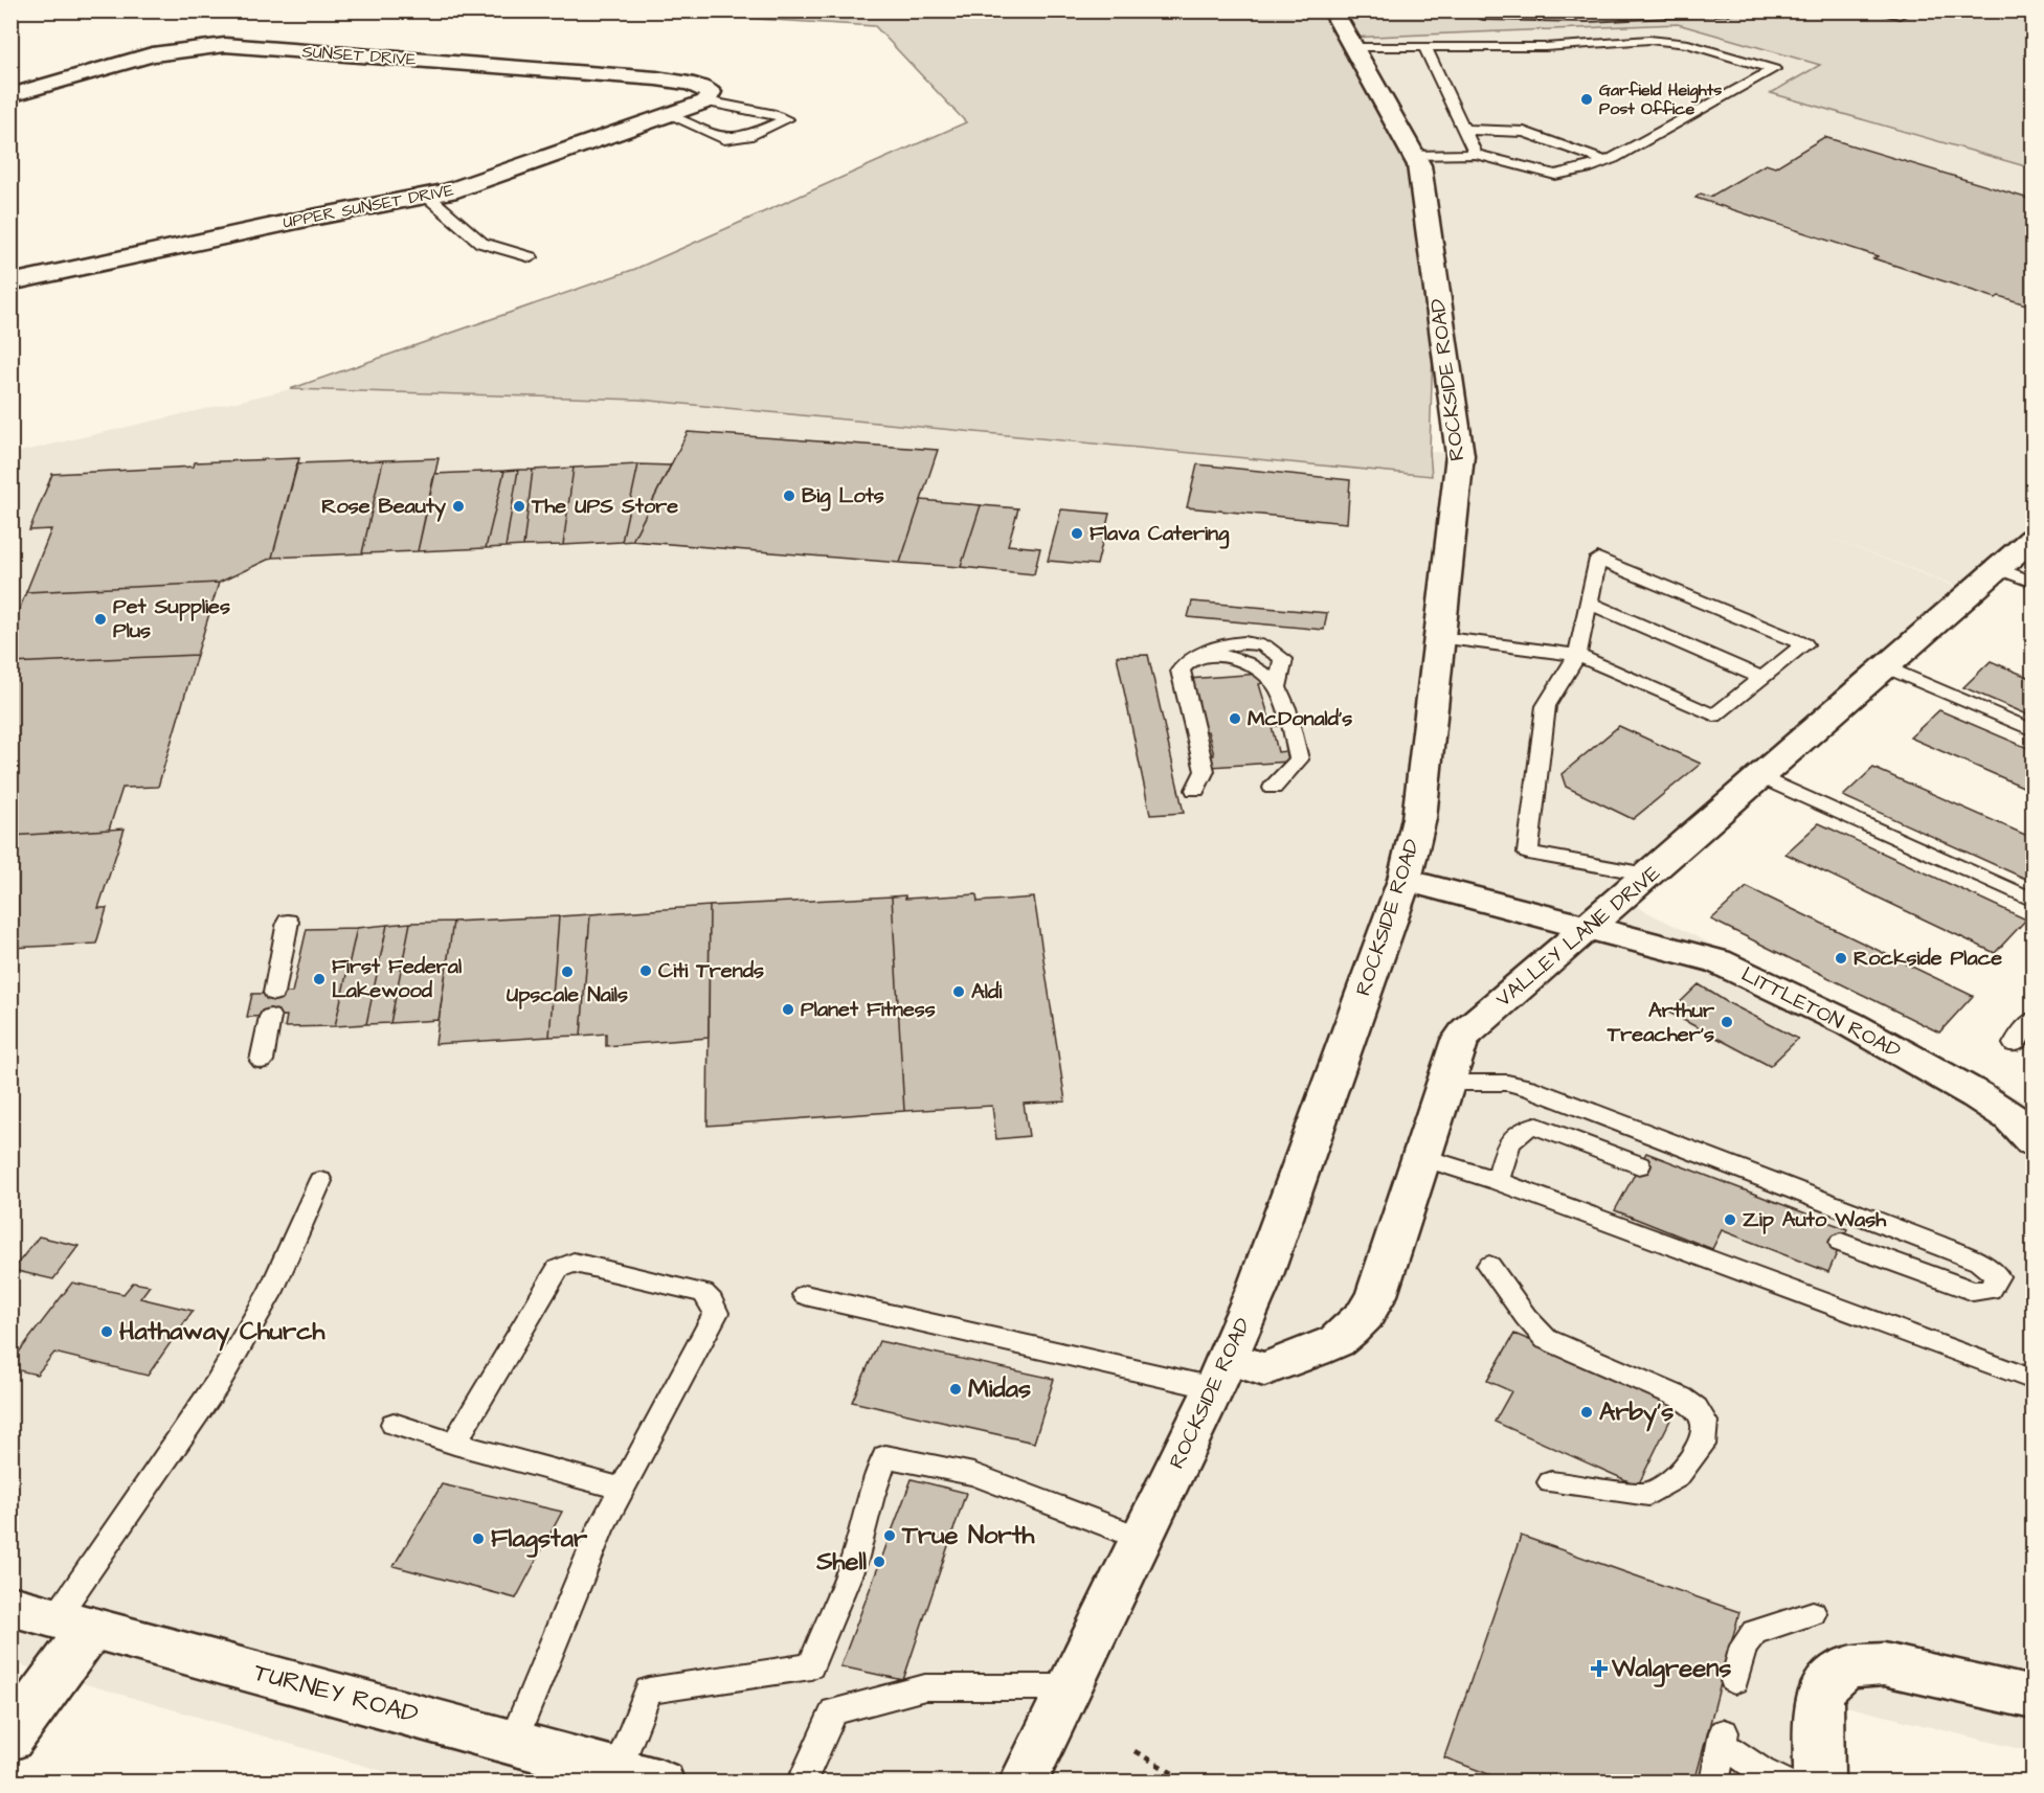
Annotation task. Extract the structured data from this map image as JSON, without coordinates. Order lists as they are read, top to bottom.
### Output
{
  "streets": {
    "street": [
      "SUNSET DRIVE",
      "UPPER SUNSET DRIVE",
      "ROCKSIDE ROAD",
      "VALLEY LANE DRIVE",
      "LITTLETON ROAD",
      "TURNEY ROAD"
    ]
  },
  "crossings": [
    ["SUNSET DRIVE", "UPPER SUNSET DRIVE"],
    ["ROCKSIDE ROAD", "VALLEY LANE DRIVE"],
    ["ROCKSIDE ROAD", "LITTLETON ROAD"],
    ["VALLEY LANE DRIVE", "LITTLETON ROAD"]
  ],
  "places": {
    "other": [
      "Garfield Heights Post Office",
      "Big Lots",
      "Rose Beauty",
      "The UPS Store",
      "Flava Catering",
      "Pet Supplies Plus",
      "McDonald's",
      "Rockside Place",
      "Citi Trends",
      "Upscale Nails",
      "First Federal Lakewood",
      "Aldi",
      "Planet Fitness",
      "Arthur Treacher's",
      "Zip Auto Wash",
      "Hathaway Church",
      "Midas",
      "Arby's",
      "True North",
      "Flagstar",
      "Shell"
    ],
    "health": ["Walgreens"]
  }
}
